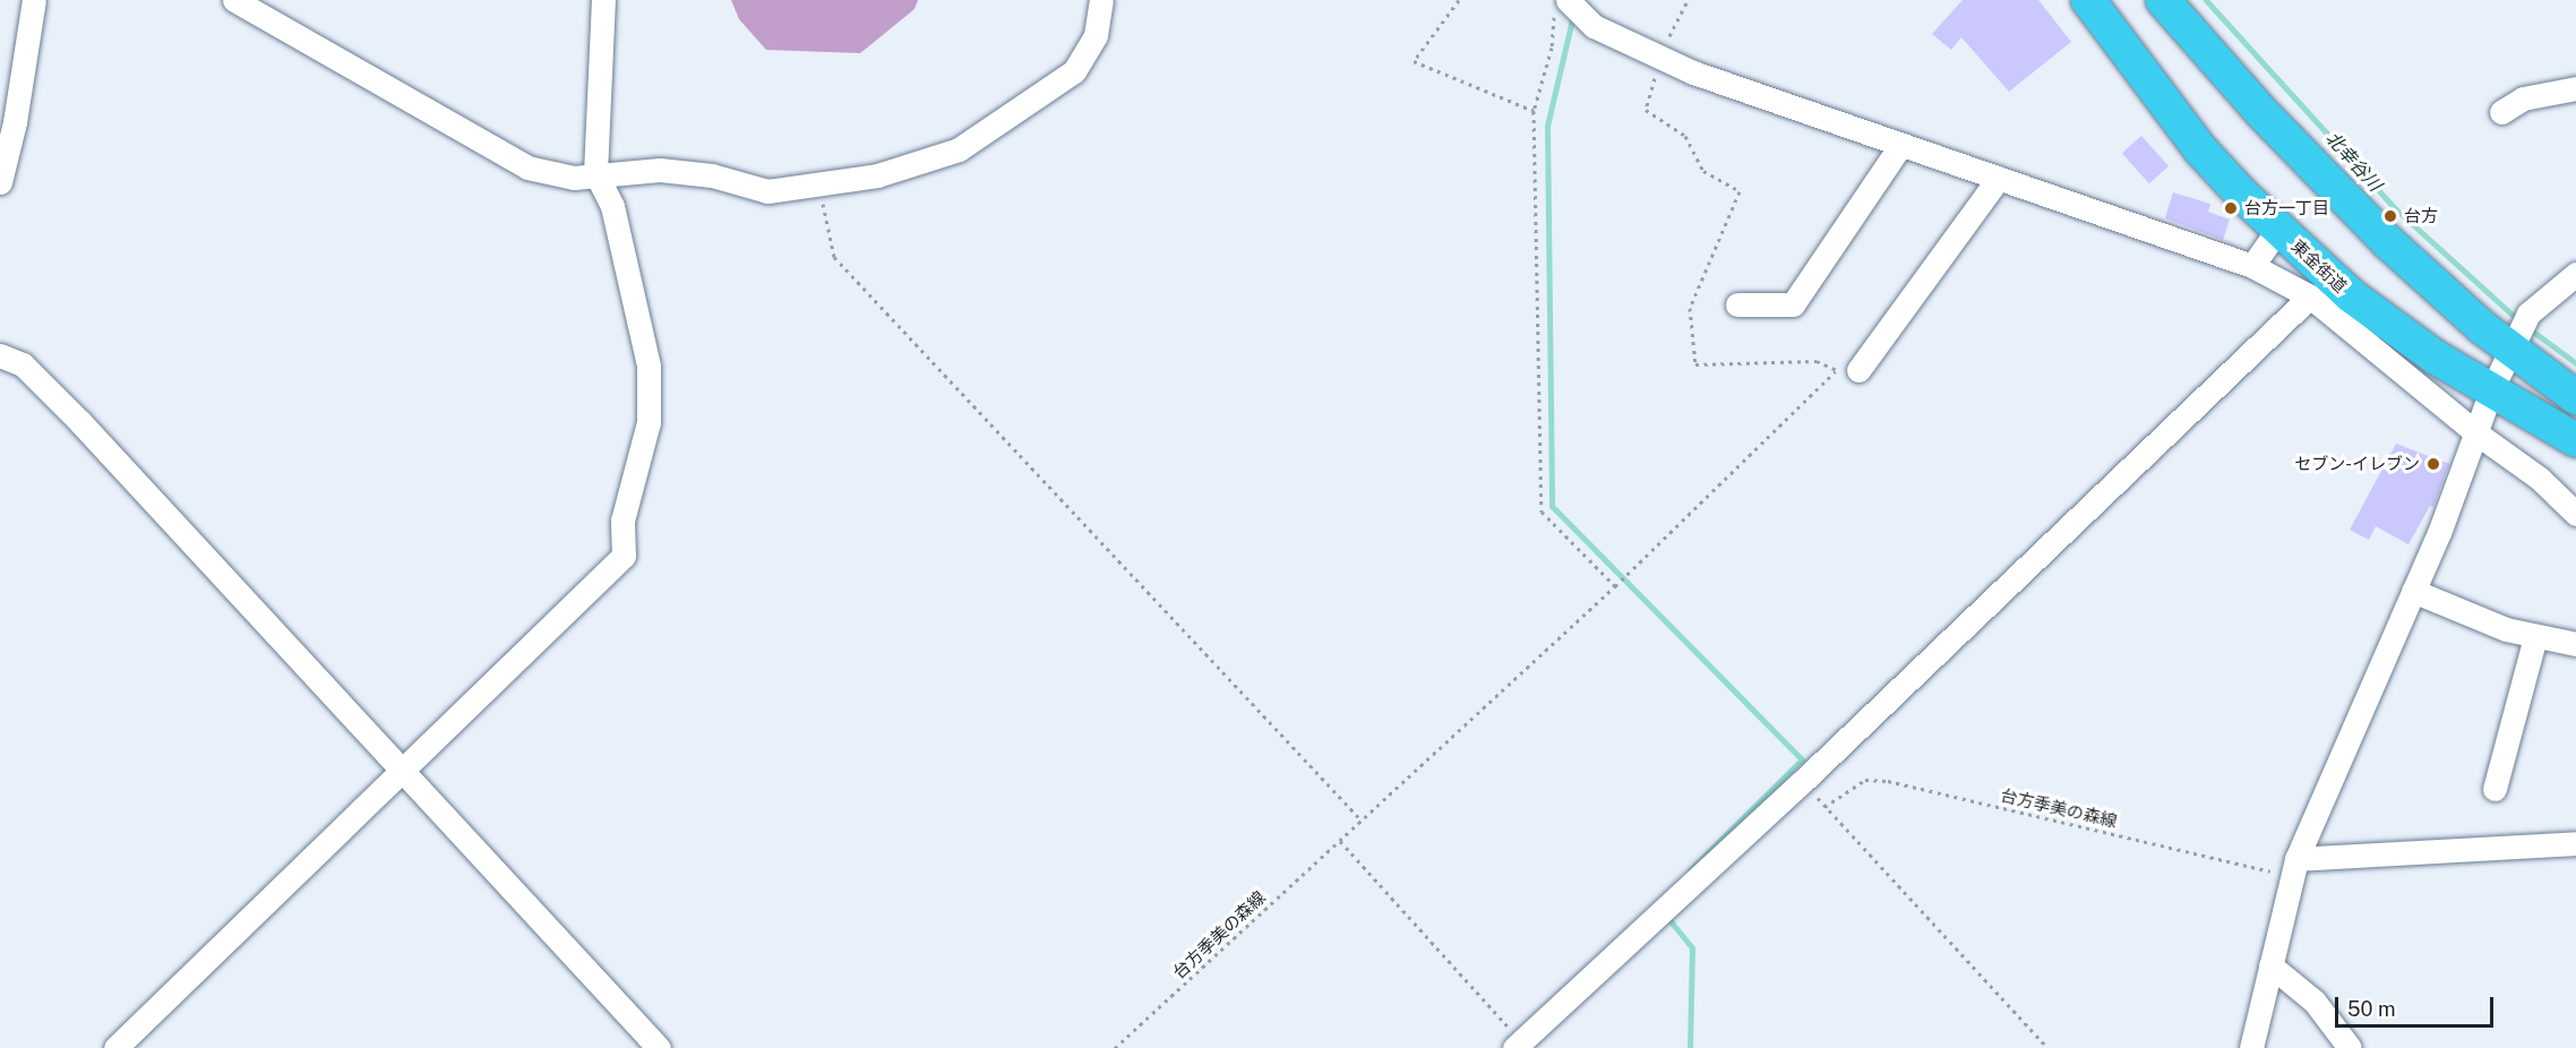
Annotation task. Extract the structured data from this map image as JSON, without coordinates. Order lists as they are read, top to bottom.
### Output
{
  "streets": {
    "highway": ["東金街道"],
    "path": ["台方季美の森線"]
  },
  "water": ["北幸谷川"],
  "places": ["台方一丁目", "台方", "セブン-イレブン"],
  "scale_bar": "50 m"
}
